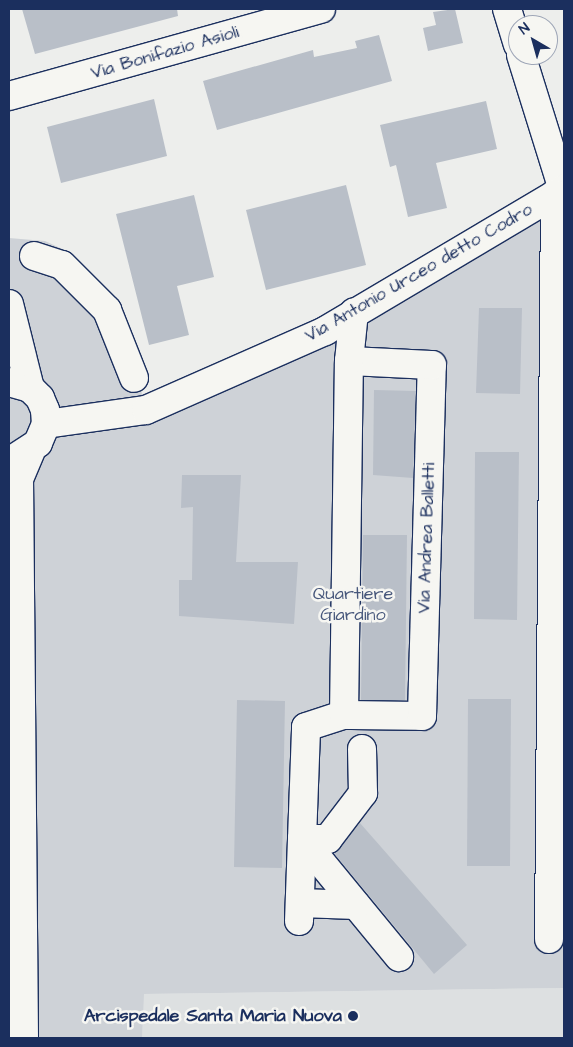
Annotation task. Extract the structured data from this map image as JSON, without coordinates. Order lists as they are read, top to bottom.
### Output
{
  "streets": {
    "street": ["Via Bonifazio Asioli", "Via Antonio Urceo detto Codro", "Via Andrea Balletti"]
  },
  "parks": ["Quartiere Giardino"],
  "places": ["Arcispedale Santa Maria Nuova"],
  "north": "top left"
}
